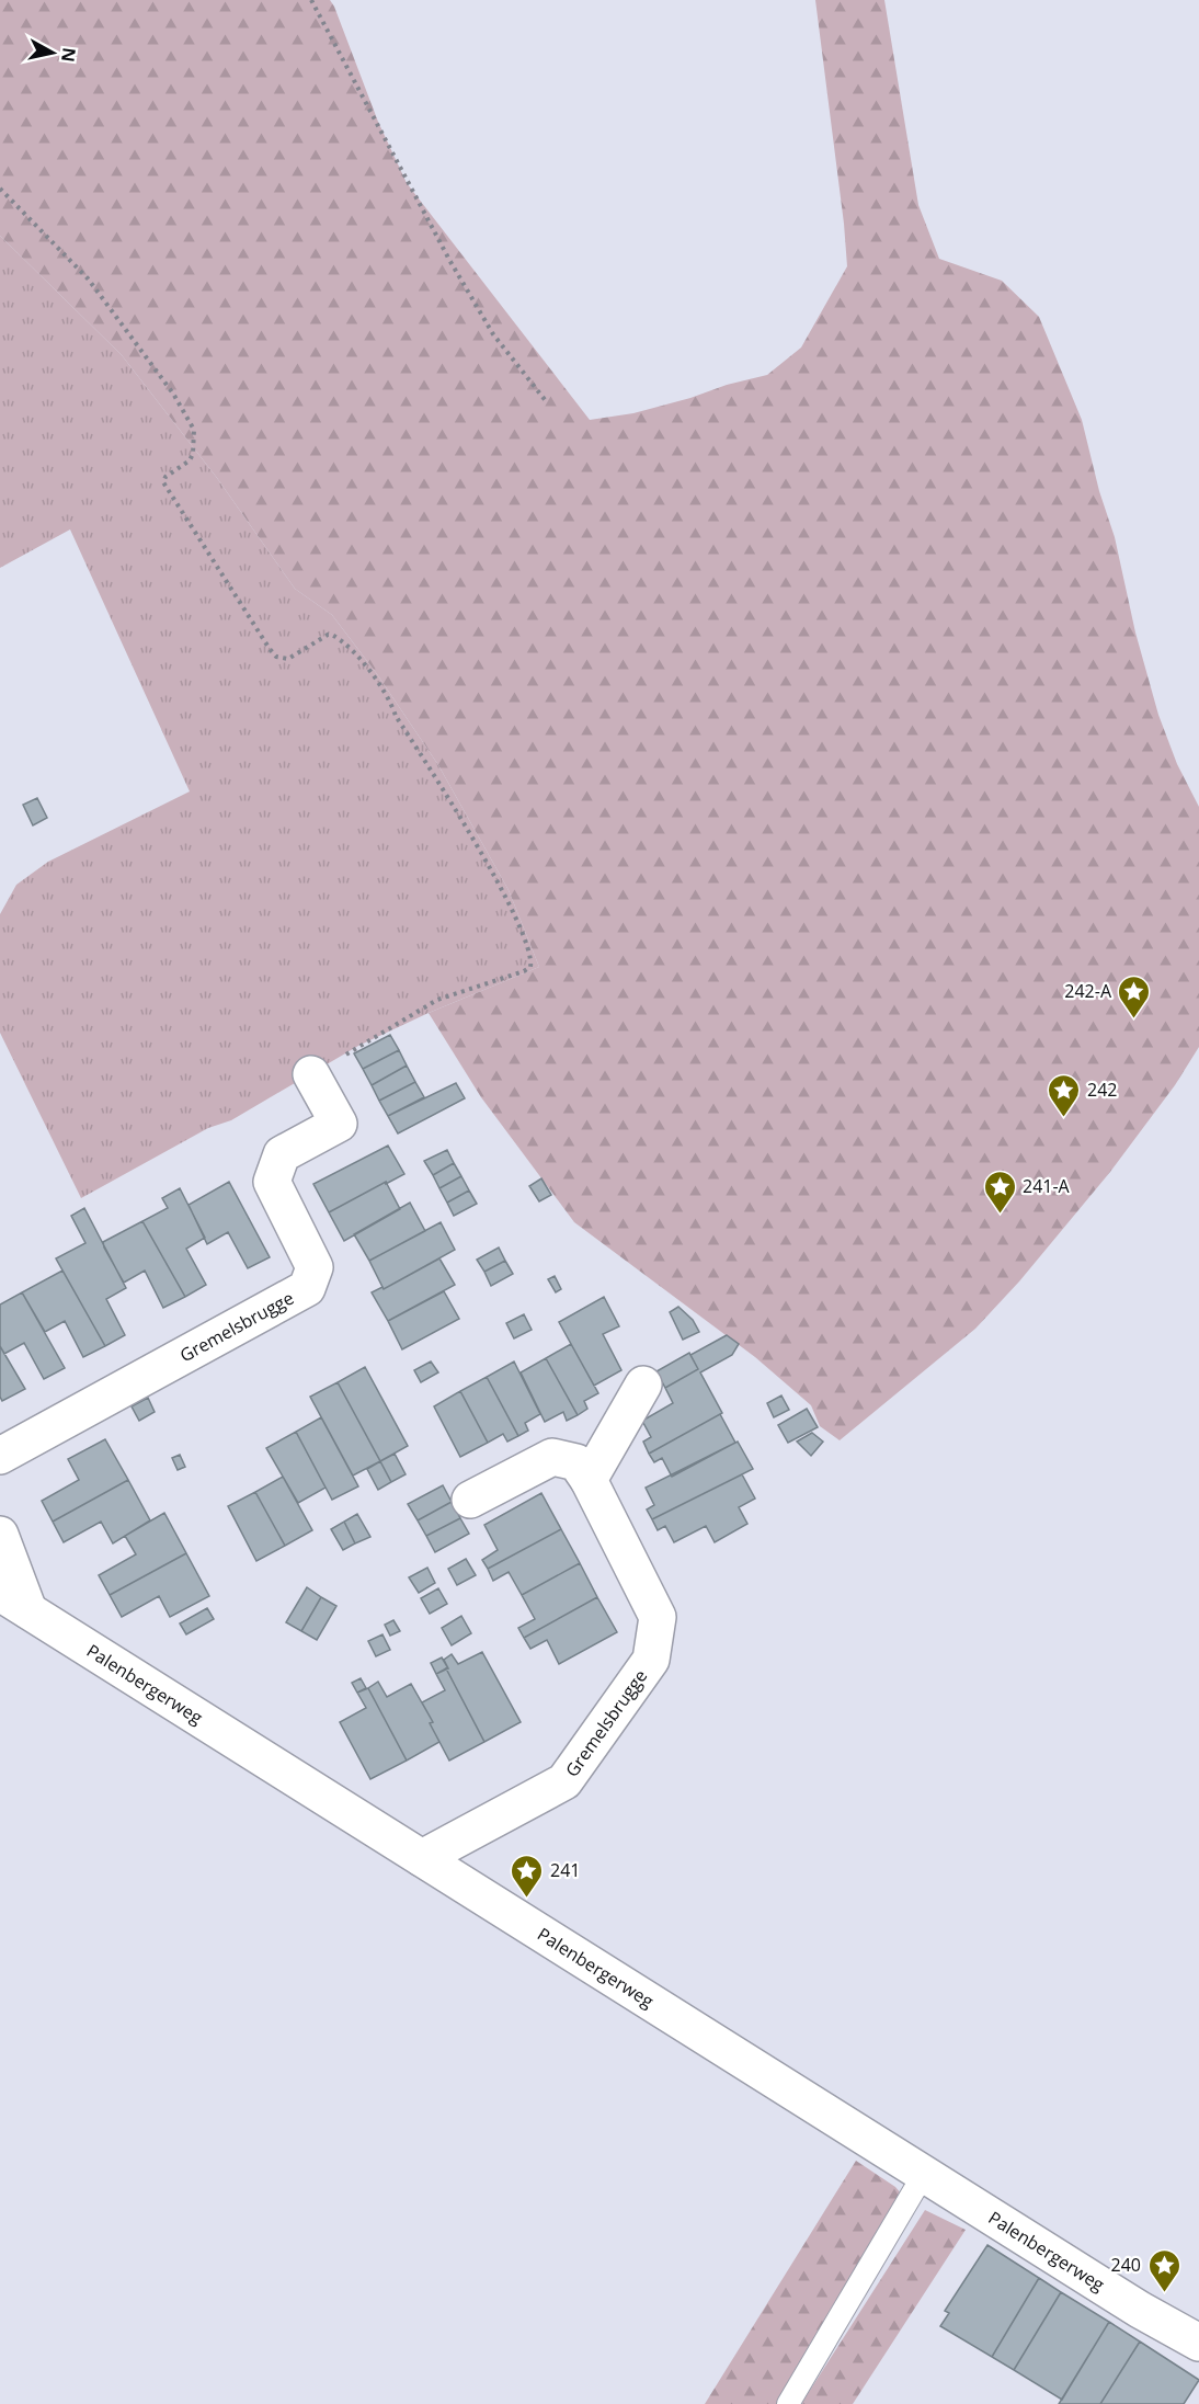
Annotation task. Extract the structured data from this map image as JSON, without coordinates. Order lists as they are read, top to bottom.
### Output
{
  "streets": {
    "street": ["Gremelsbrugge", "Palenbergerweg"]
  },
  "crossings": [
    ["Gremelsbrugge", "Palenbergerweg"]
  ],
  "places": {
    "place": [
      "242-A",
      "242",
      "241-A",
      "241",
      "240"
    ]
  },
  "north": "right"
}
